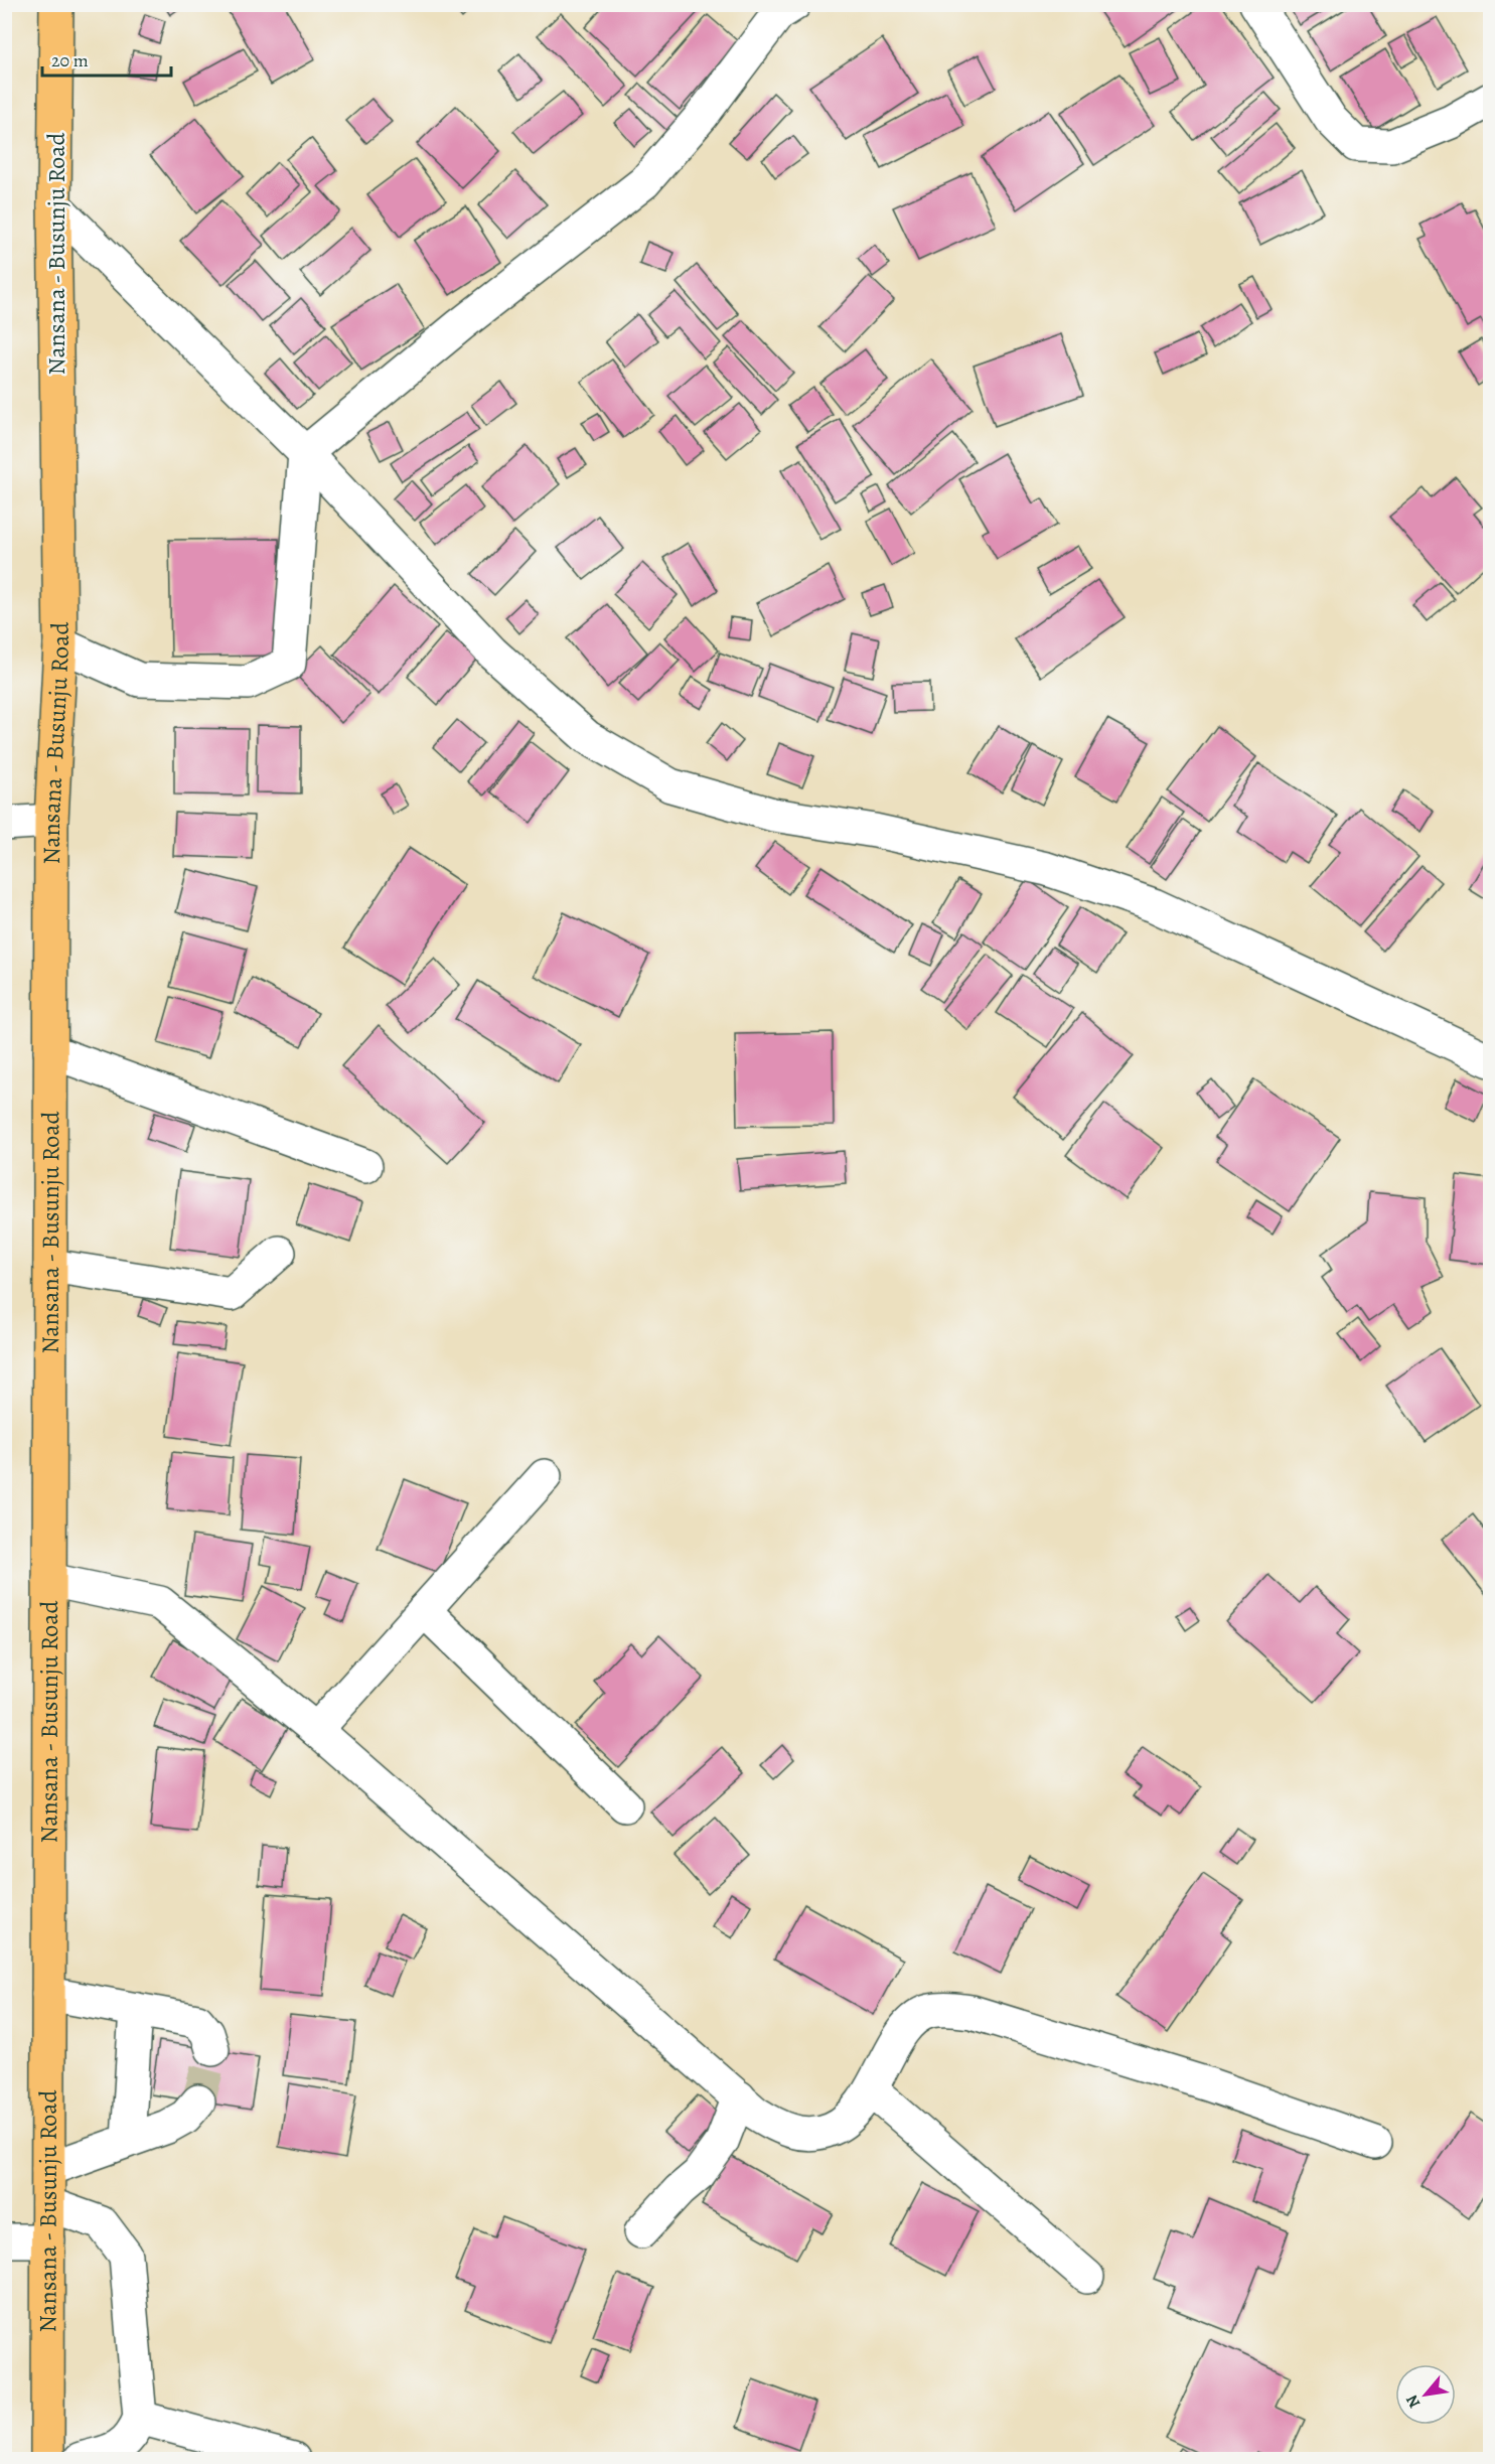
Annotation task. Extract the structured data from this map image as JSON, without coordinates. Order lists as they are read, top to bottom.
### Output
{
  "streets": {
    "main road": ["Nansana - Busunju Road"]
  },
  "scale_bar": "20 m",
  "north": "bottom left"
}
